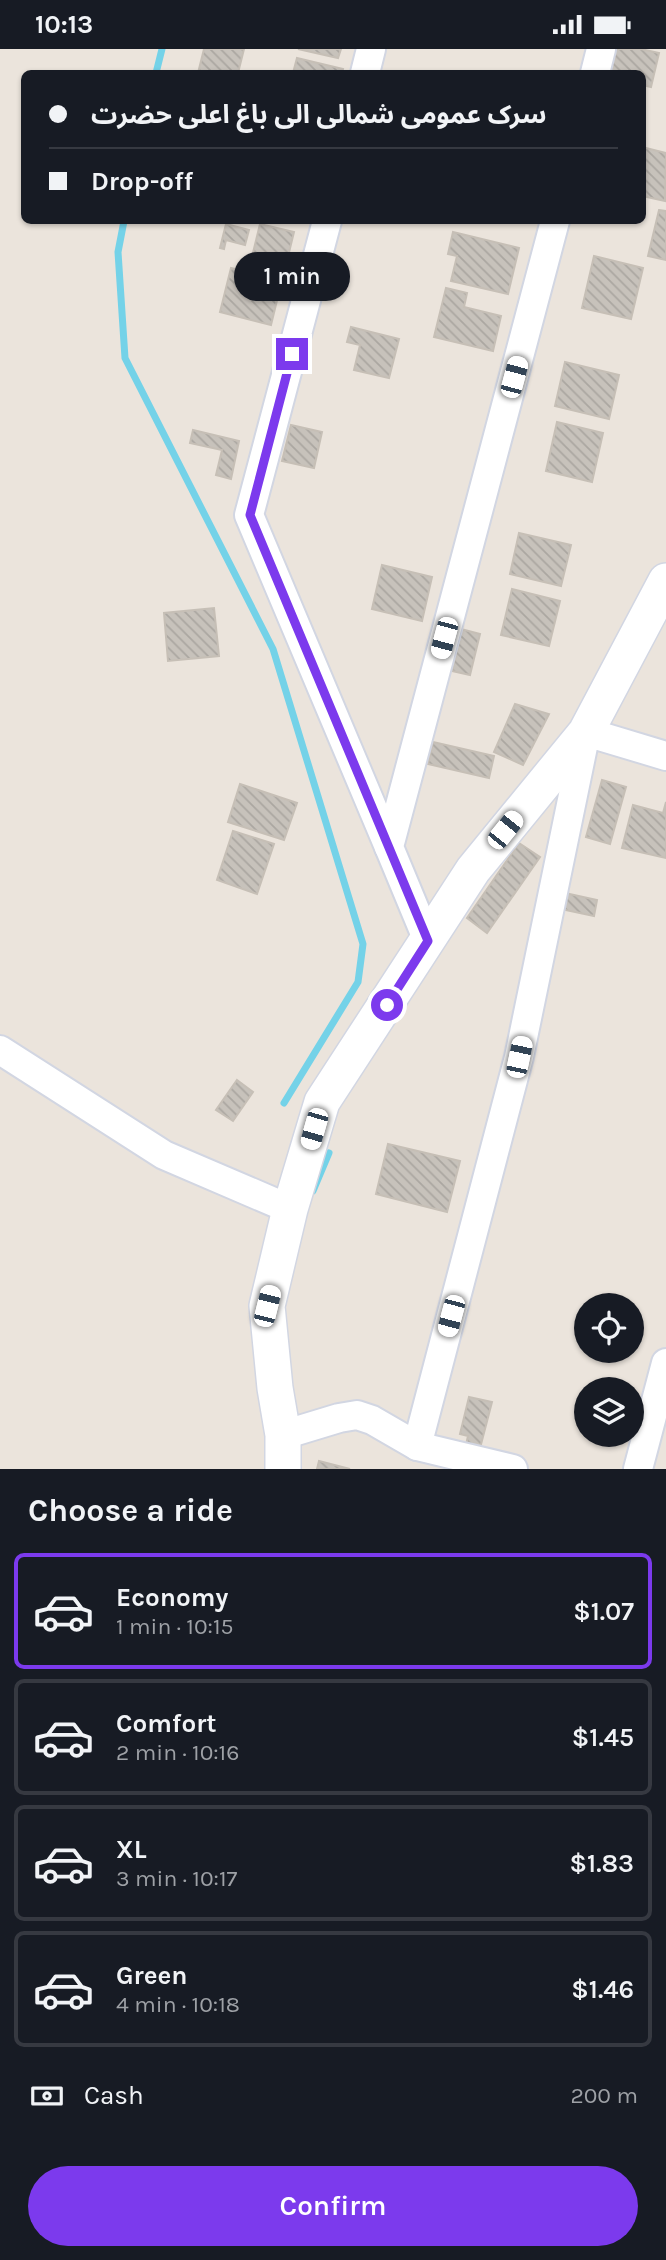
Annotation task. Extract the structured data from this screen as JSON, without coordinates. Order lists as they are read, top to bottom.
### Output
{
  "page": {
    "status": "10:13",
    "banner": ["سرک عمومی شمالی الی باغ اعلی حضرت", "Drop-off"],
    "bubble": "1 min",
    "heading": "Choose a ride",
    "list": [
      {
        "name": "Economy",
        "note": "1 min · 10:15",
        "value": "$1.07"
      },
      {
        "name": "Comfort",
        "note": "2 min · 10:16",
        "value": "$1.45"
      },
      {
        "name": "XL",
        "note": "3 min · 10:17",
        "value": "$1.83"
      },
      {
        "name": "Green",
        "note": "4 min · 10:18",
        "value": "$1.46"
      }
    ],
    "pay": ["Cash", "200 m"],
    "buttons": "Confirm"
  }
}
